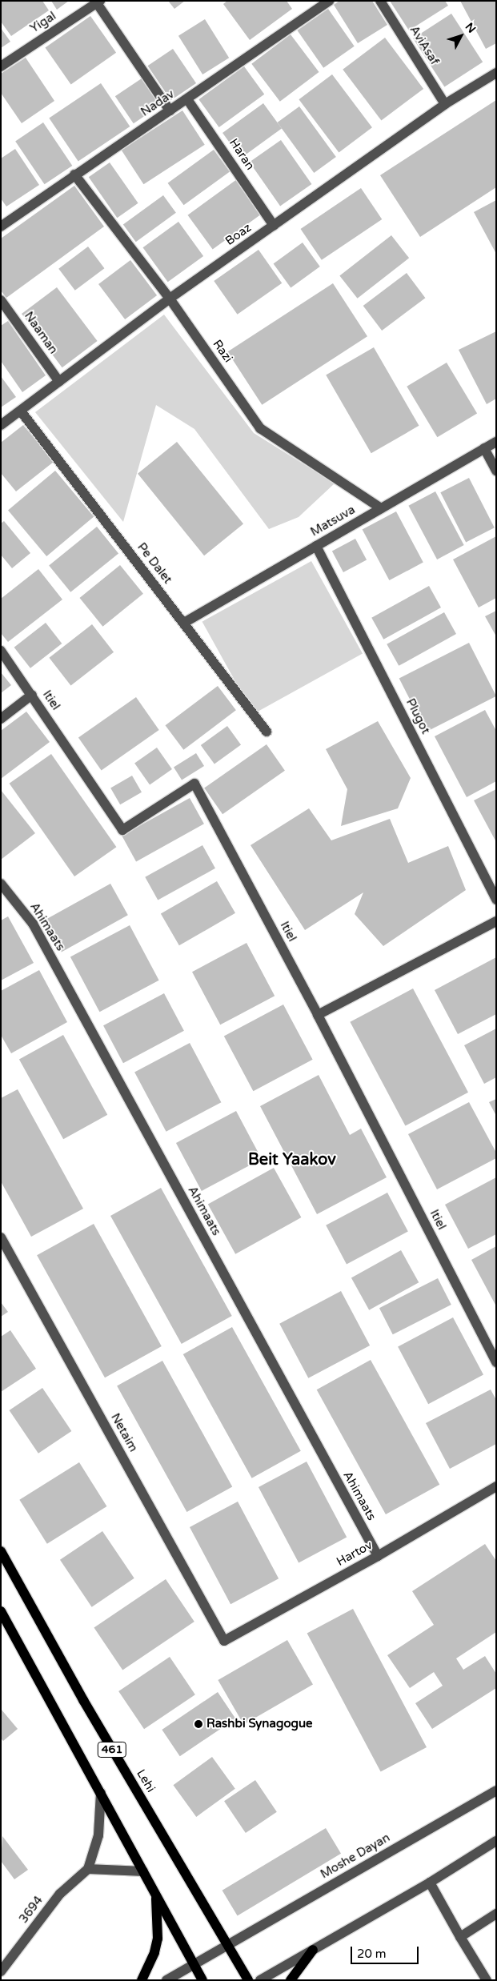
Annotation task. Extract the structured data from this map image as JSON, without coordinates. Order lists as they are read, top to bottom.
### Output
{
  "streets": {
    "main road": ["461", "Lehi"],
    "street": [
      "Yigal",
      "AviAsaf",
      "Nadav",
      "Haran",
      "Boaz",
      "Naaman",
      "Razi",
      "Matsuva",
      "Pe Dalet",
      "Itiel",
      "Plugot",
      "Ahimaats",
      "Netaim",
      "Hartov",
      "Moshe Dayan",
      "3694"
    ]
  },
  "crossings": [
    ["AviAsaf", "Boaz"],
    ["Nadav", "Haran"],
    ["Nadav", "Razi"],
    ["Haran", "Boaz"],
    ["Boaz", "Naaman"],
    ["Boaz", "Razi"],
    ["Boaz", "Pe Dalet"],
    ["Razi", "Matsuva"],
    ["Matsuva", "Pe Dalet"],
    ["Matsuva", "Plugot"],
    ["Ahimaats", "Hartov"],
    ["Netaim", "Hartov"],
    ["461", "Moshe Dayan"],
    ["Lehi", "Moshe Dayan"]
  ],
  "districts": ["Beit Yaakov"],
  "places": ["Rashbi Synagogue"],
  "scale_bar": "20 m",
  "north": "top right"
}
